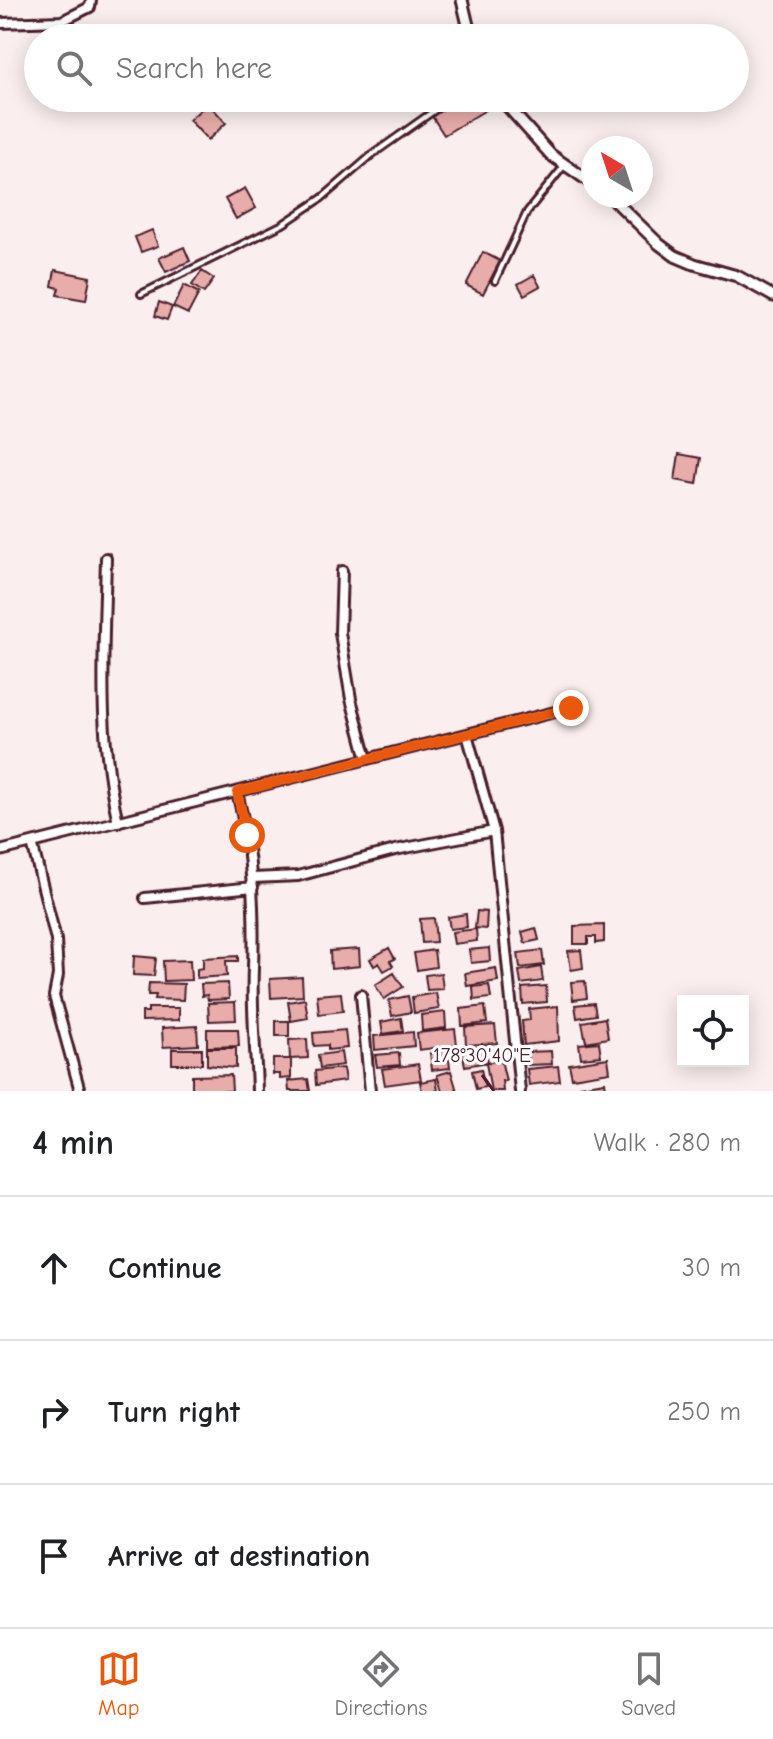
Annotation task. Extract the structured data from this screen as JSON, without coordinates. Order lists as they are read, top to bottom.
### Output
{
  "north": "top left",
  "page": {
    "search": "Search here",
    "heading": ["4 min", "Walk · 280 m"],
    "list": [
      ["Continue", "30 m"],
      ["Turn right", "250 m"],
      "Arrive at destination"
    ],
    "nav": ["Map", "Directions", "Saved"]
  },
  "coordinates": ["178°30'40\"E"]
}
